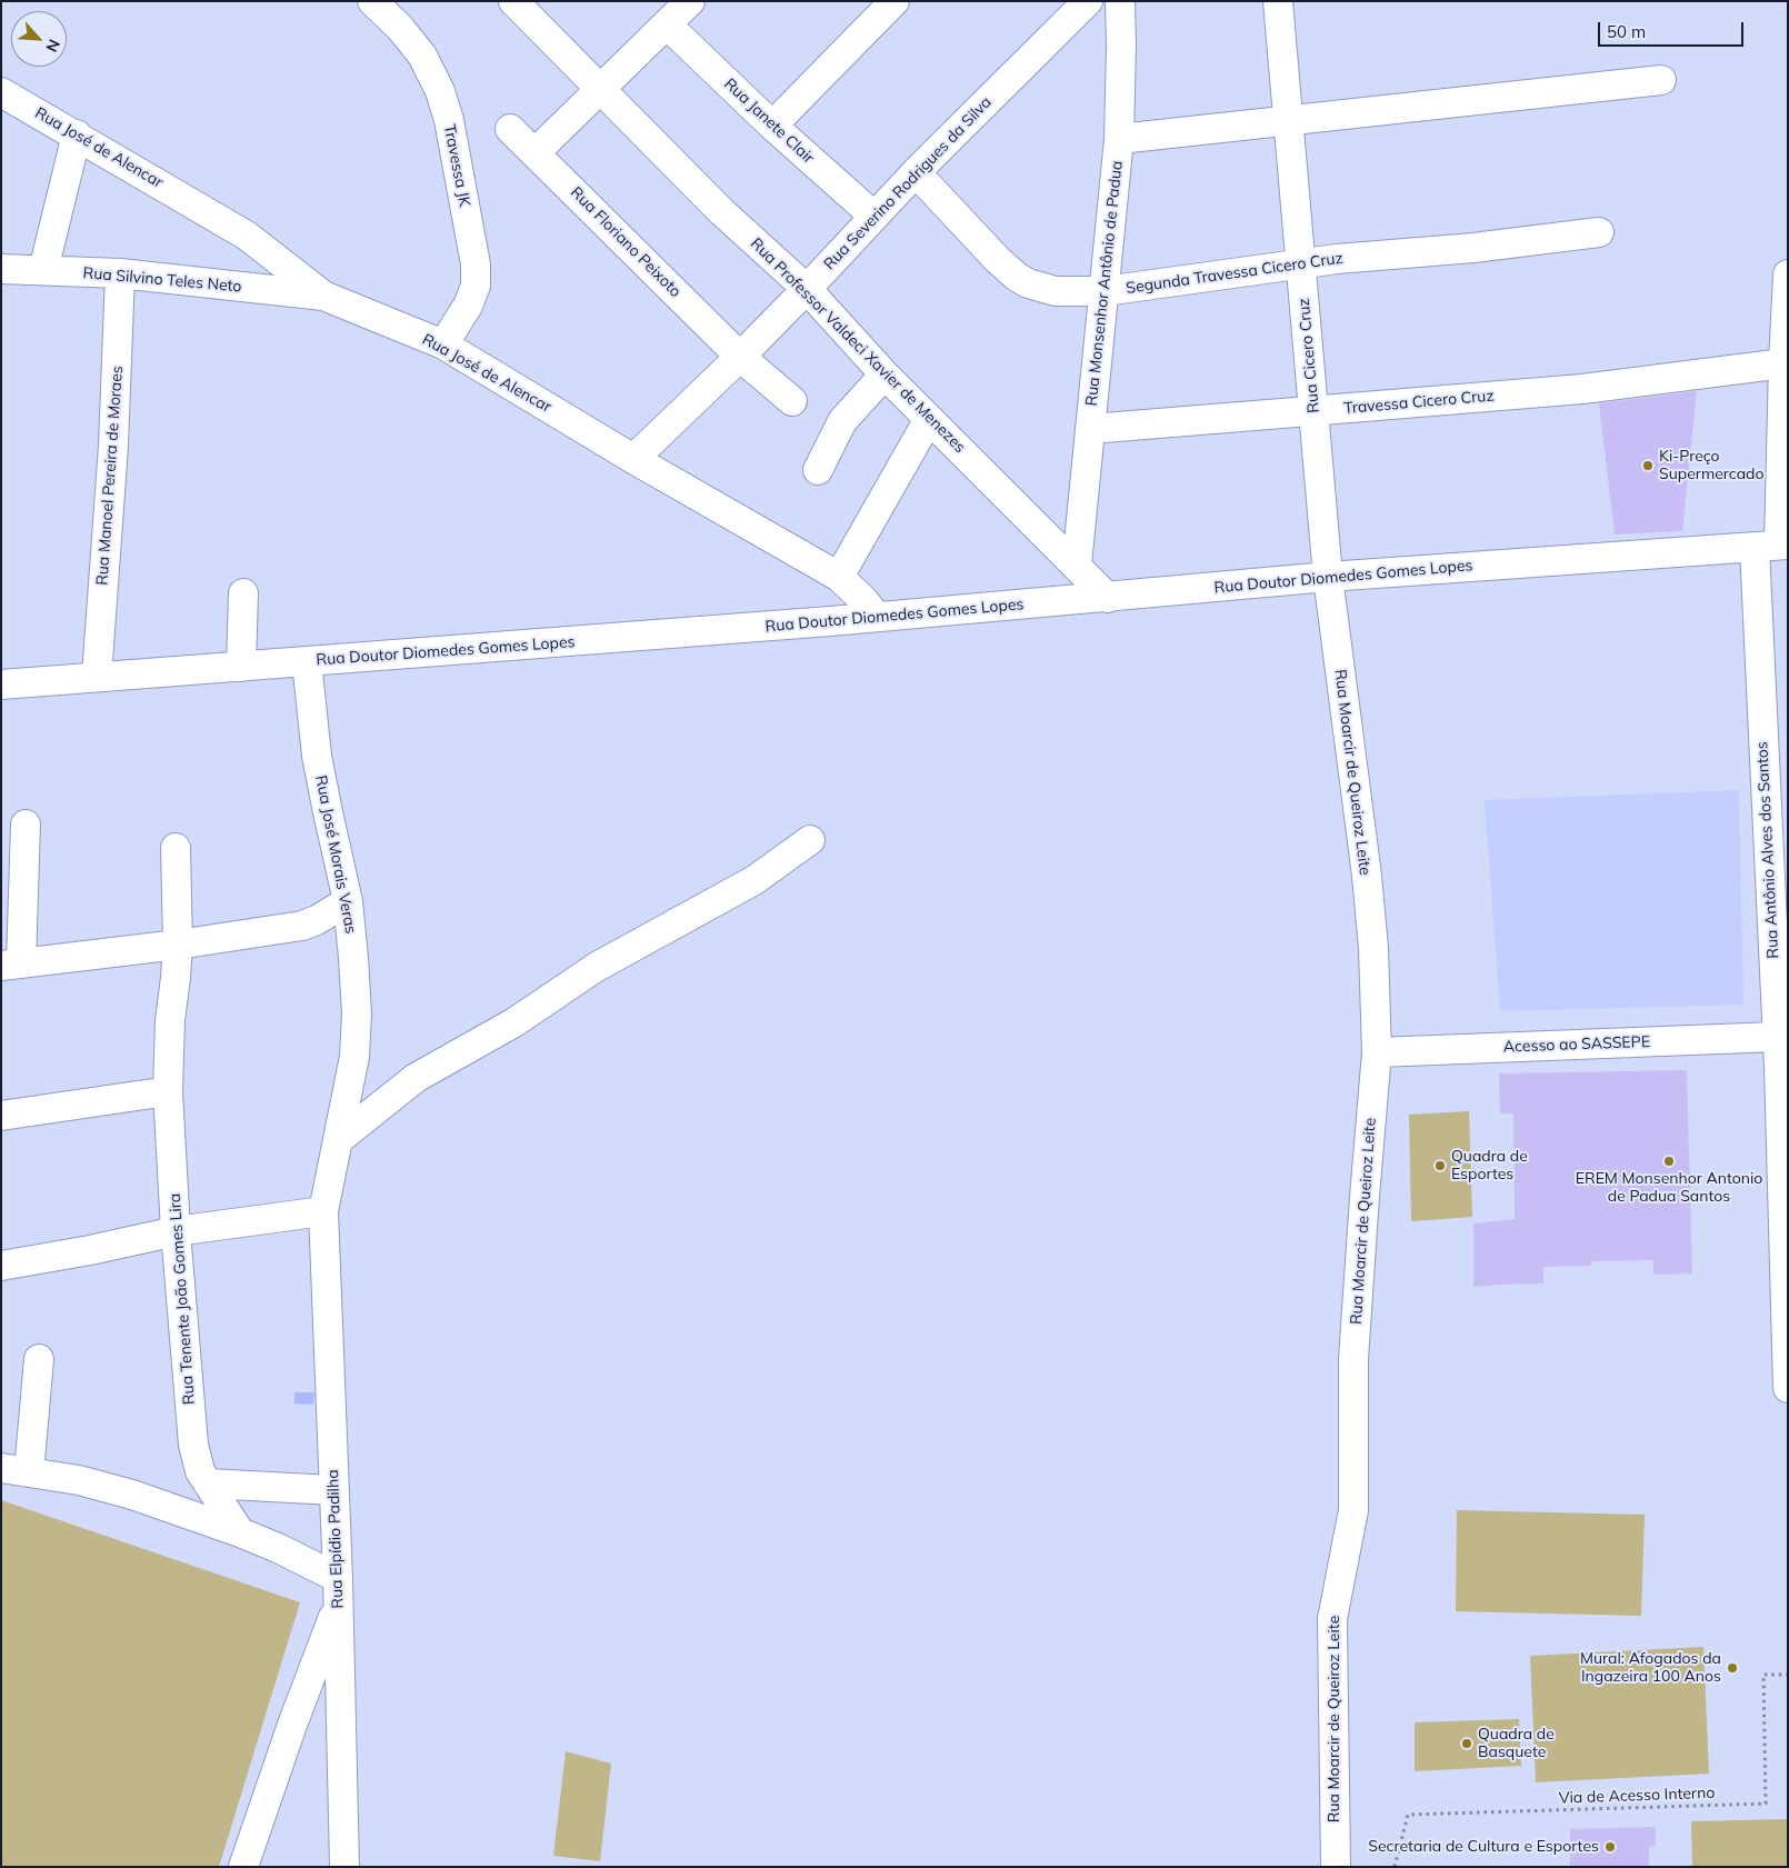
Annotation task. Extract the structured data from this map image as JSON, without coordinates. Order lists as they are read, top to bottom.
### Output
{
  "streets": {
    "street": [
      "Rua Janete Clair",
      "Rua José de Alencar",
      "Travessa JK",
      "Rua Severino Rodrigues da Silva",
      "Rua Floriano Peixoto",
      "Segunda Travessa Cicero Cruz",
      "Rua Silvino Teles Neto",
      "Rua Monsenhor Antônio de Padua",
      "Rua Professor Valdeci Xavier de Menezes",
      "Rua Cicero Cruz",
      "Travessa Cicero Cruz",
      "Rua Manoel Pereira de Moraes",
      "Rua Doutor Diomedes Gomes Lopes",
      "Rua Moarcir de Queiroz Leite",
      "Rua Antônio Alves dos Santos",
      "Rua José Morais Veras",
      "Acesso ao SASSEPE",
      "Rua Tenente João Gomes Lira",
      "Rua Elpídio Padilha"
    ],
    "path": ["Via de Acesso Interno"]
  },
  "crossings": [
    ["Rua Janete Clair", "Rua Severino Rodrigues da Silva"],
    ["Rua José de Alencar", "Travessa JK"],
    ["Rua José de Alencar", "Rua Severino Rodrigues da Silva"],
    ["Rua José de Alencar", "Rua Silvino Teles Neto"],
    ["Rua José de Alencar", "Rua Doutor Diomedes Gomes Lopes"],
    ["Rua Severino Rodrigues da Silva", "Rua Floriano Peixoto"],
    ["Rua Severino Rodrigues da Silva", "Segunda Travessa Cicero Cruz"],
    ["Rua Severino Rodrigues da Silva", "Rua Professor Valdeci Xavier de Menezes"],
    ["Segunda Travessa Cicero Cruz", "Rua Monsenhor Antônio de Padua"],
    ["Segunda Travessa Cicero Cruz", "Rua Cicero Cruz"],
    ["Rua Silvino Teles Neto", "Rua Manoel Pereira de Moraes"],
    ["Rua Monsenhor Antônio de Padua", "Rua Professor Valdeci Xavier de Menezes"],
    ["Rua Monsenhor Antônio de Padua", "Travessa Cicero Cruz"],
    ["Rua Professor Valdeci Xavier de Menezes", "Rua Doutor Diomedes Gomes Lopes"],
    ["Rua Cicero Cruz", "Travessa Cicero Cruz"],
    ["Rua Cicero Cruz", "Rua Doutor Diomedes Gomes Lopes"],
    ["Rua Cicero Cruz", "Rua Moarcir de Queiroz Leite"],
    ["Travessa Cicero Cruz", "Rua Antônio Alves dos Santos"],
    ["Rua Manoel Pereira de Moraes", "Rua Doutor Diomedes Gomes Lopes"],
    ["Rua Doutor Diomedes Gomes Lopes", "Rua Moarcir de Queiroz Leite"],
    ["Rua Doutor Diomedes Gomes Lopes", "Rua Antônio Alves dos Santos"],
    ["Rua Doutor Diomedes Gomes Lopes", "Rua José Morais Veras"],
    ["Rua Moarcir de Queiroz Leite", "Acesso ao SASSEPE"],
    ["Rua Antônio Alves dos Santos", "Acesso ao SASSEPE"],
    ["Rua José Morais Veras", "Rua Elpídio Padilha"]
  ],
  "places": [
    "Ki-Preço Supermercado",
    "EREM Monsenhor Antonio de Padua Santos",
    "Quadra de Esportes",
    "Mural: Afogados da Ingazeira 100 Anos",
    "Quadra de Basquete",
    "Secretaria de Cultura e Esportes"
  ],
  "scale_bar": "50 m",
  "north": "bottom right"
}
